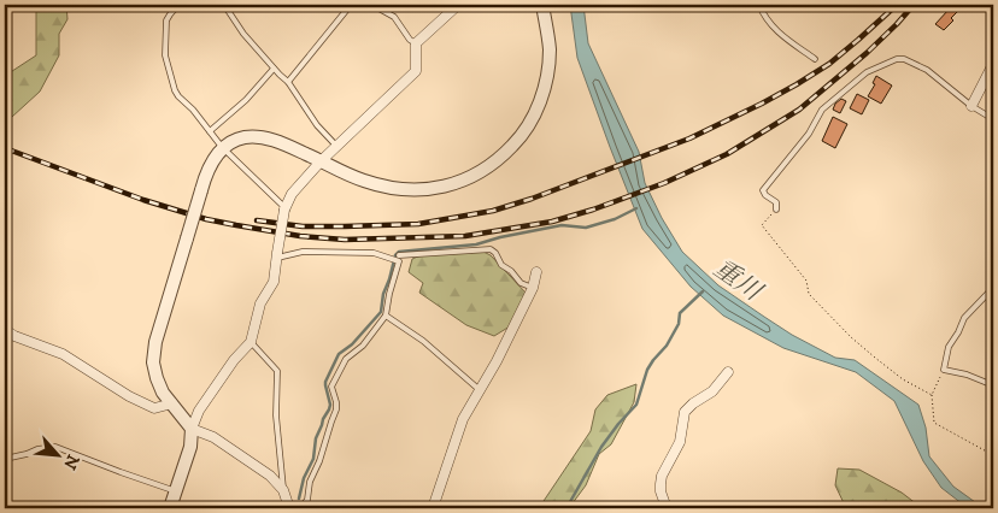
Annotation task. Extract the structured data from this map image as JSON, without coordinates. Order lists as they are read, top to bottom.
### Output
{
  "water": ["重川"],
  "north": "bottom right"
}
